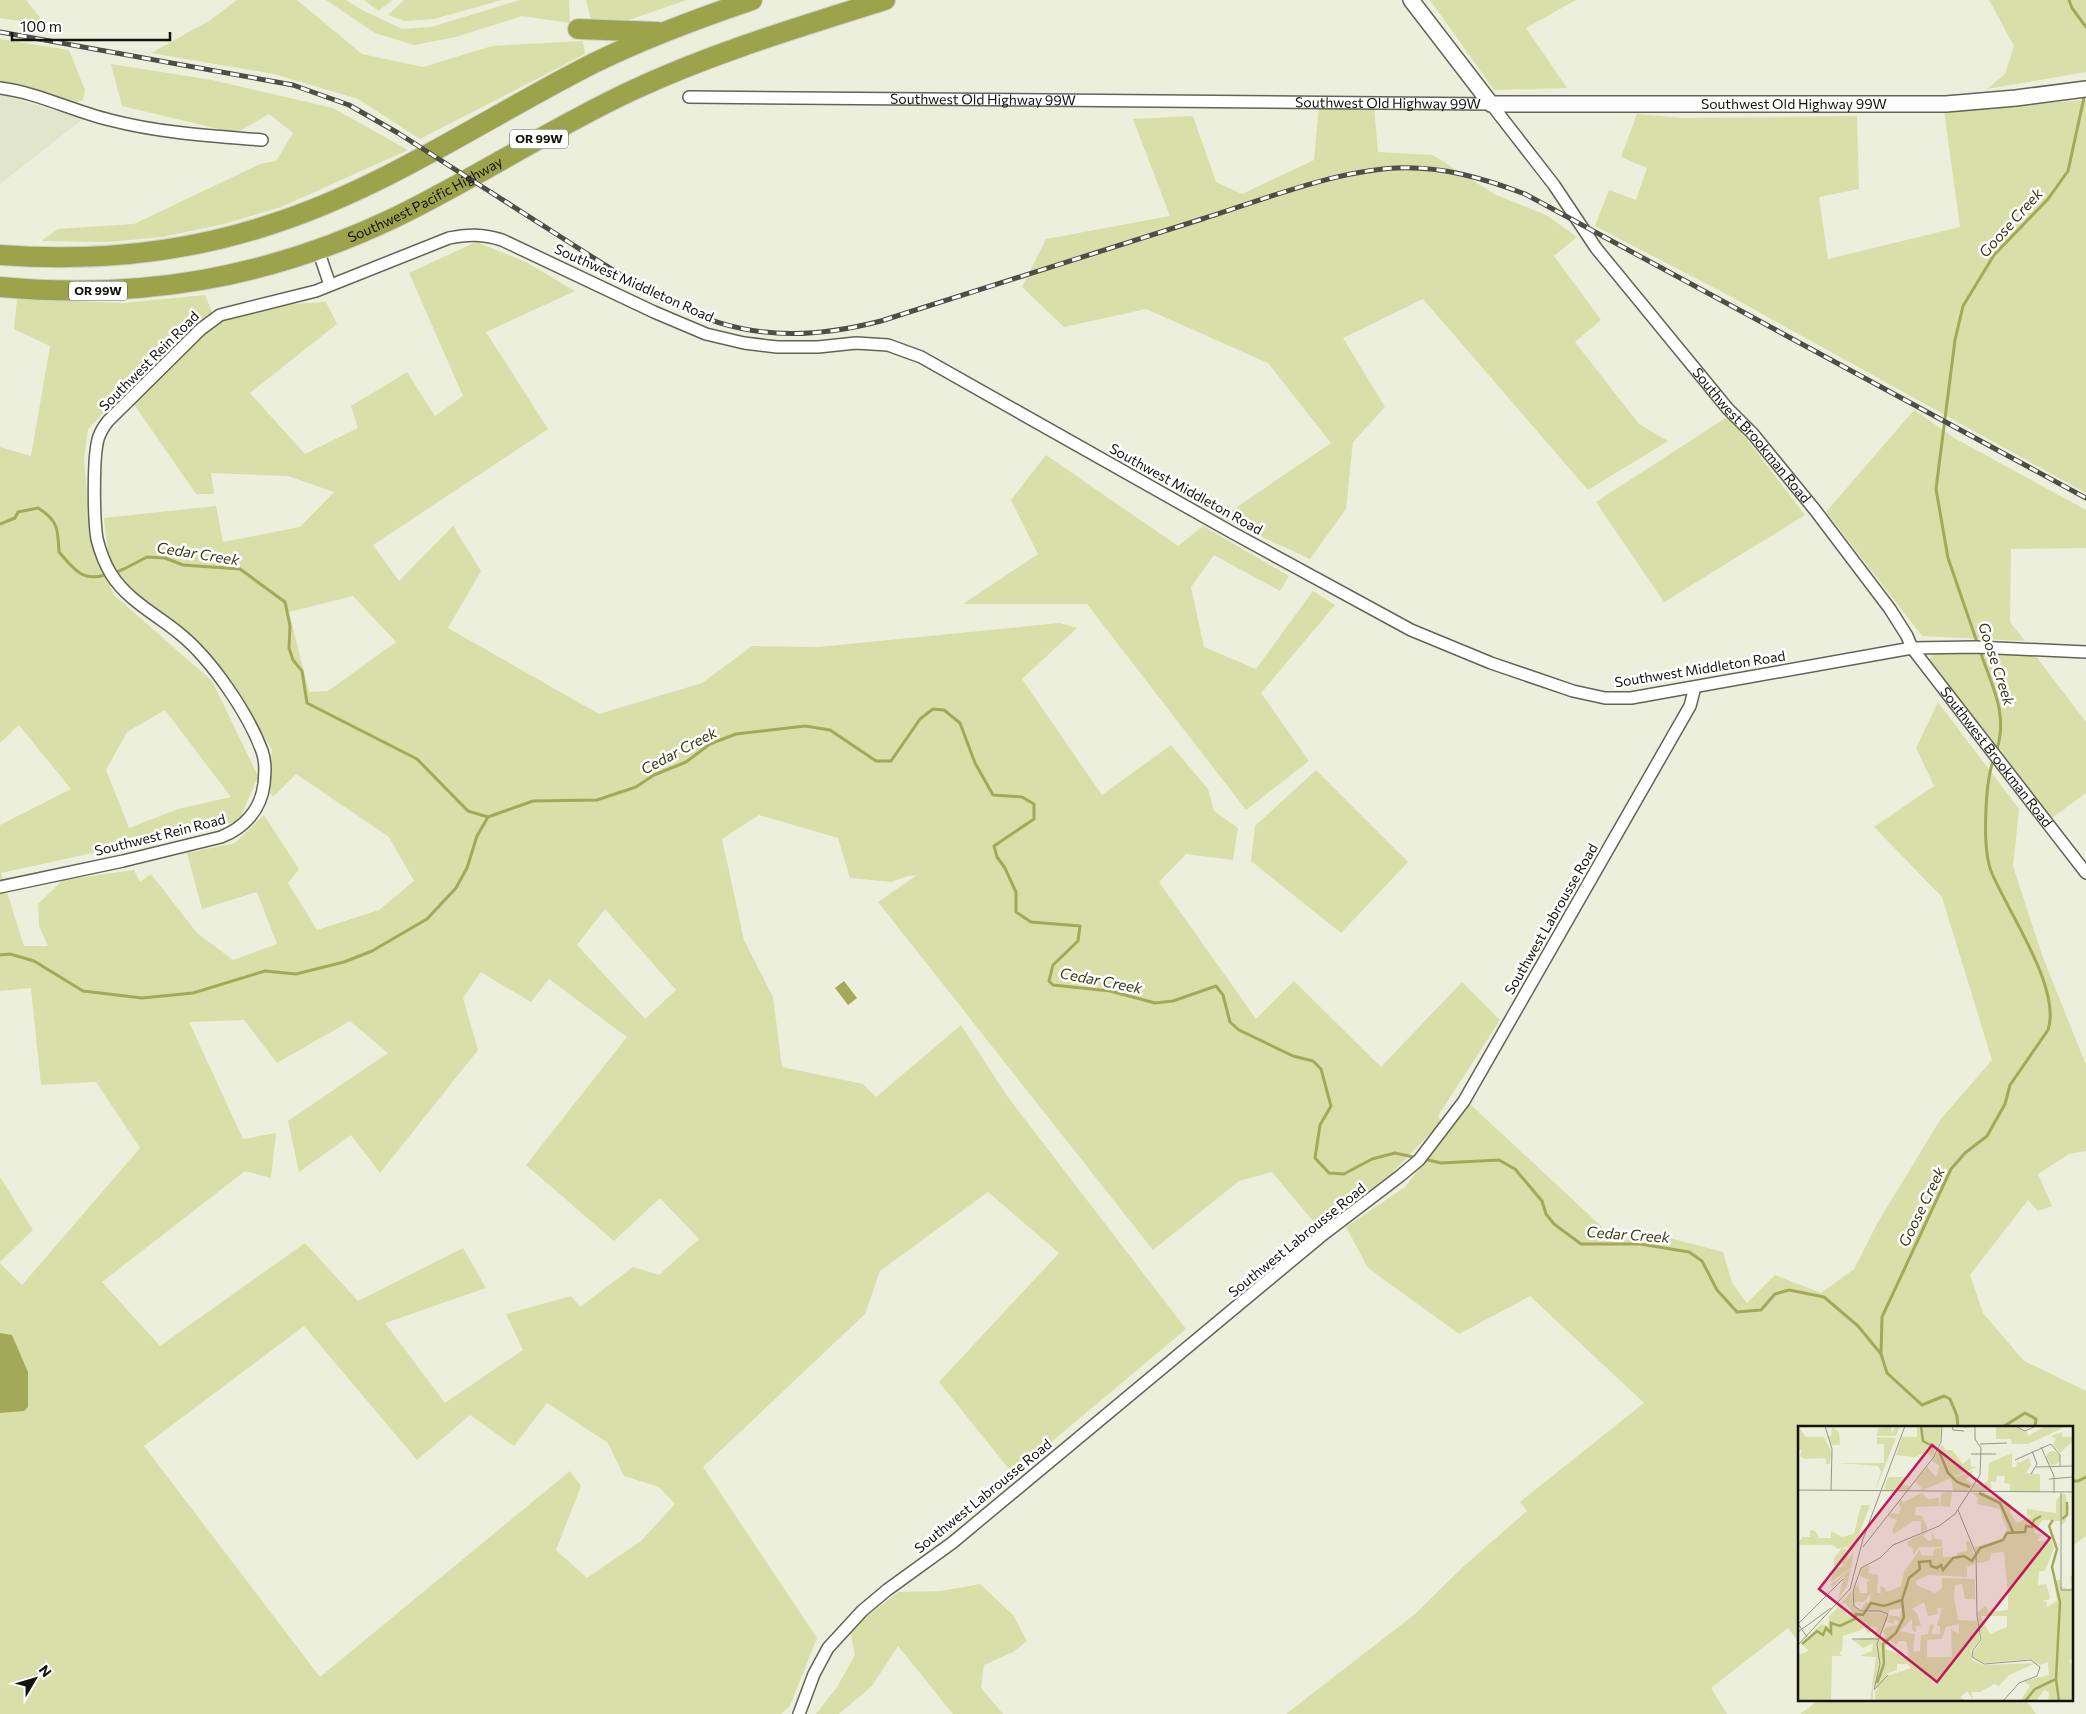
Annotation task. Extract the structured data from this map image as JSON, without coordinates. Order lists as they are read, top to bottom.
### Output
{
  "streets": {
    "highway": ["OR 99W", "Southwest Pacific Highway"],
    "street": [
      "Southwest Old Highway 99W",
      "Southwest Middleton Road",
      "Southwest Rein Road",
      "Southwest Brookman Road",
      "Southwest Labrousse Road"
    ]
  },
  "crossings": [
    ["Southwest Old Highway 99W", "Southwest Brookman Road"],
    ["Southwest Middleton Road", "Southwest Rein Road"],
    ["Southwest Middleton Road", "Southwest Brookman Road"],
    ["Southwest Middleton Road", "Southwest Labrousse Road"]
  ],
  "water": ["Goose Creek", "Cedar Creek"],
  "scale_bar": "100 m",
  "north": "top right"
}
